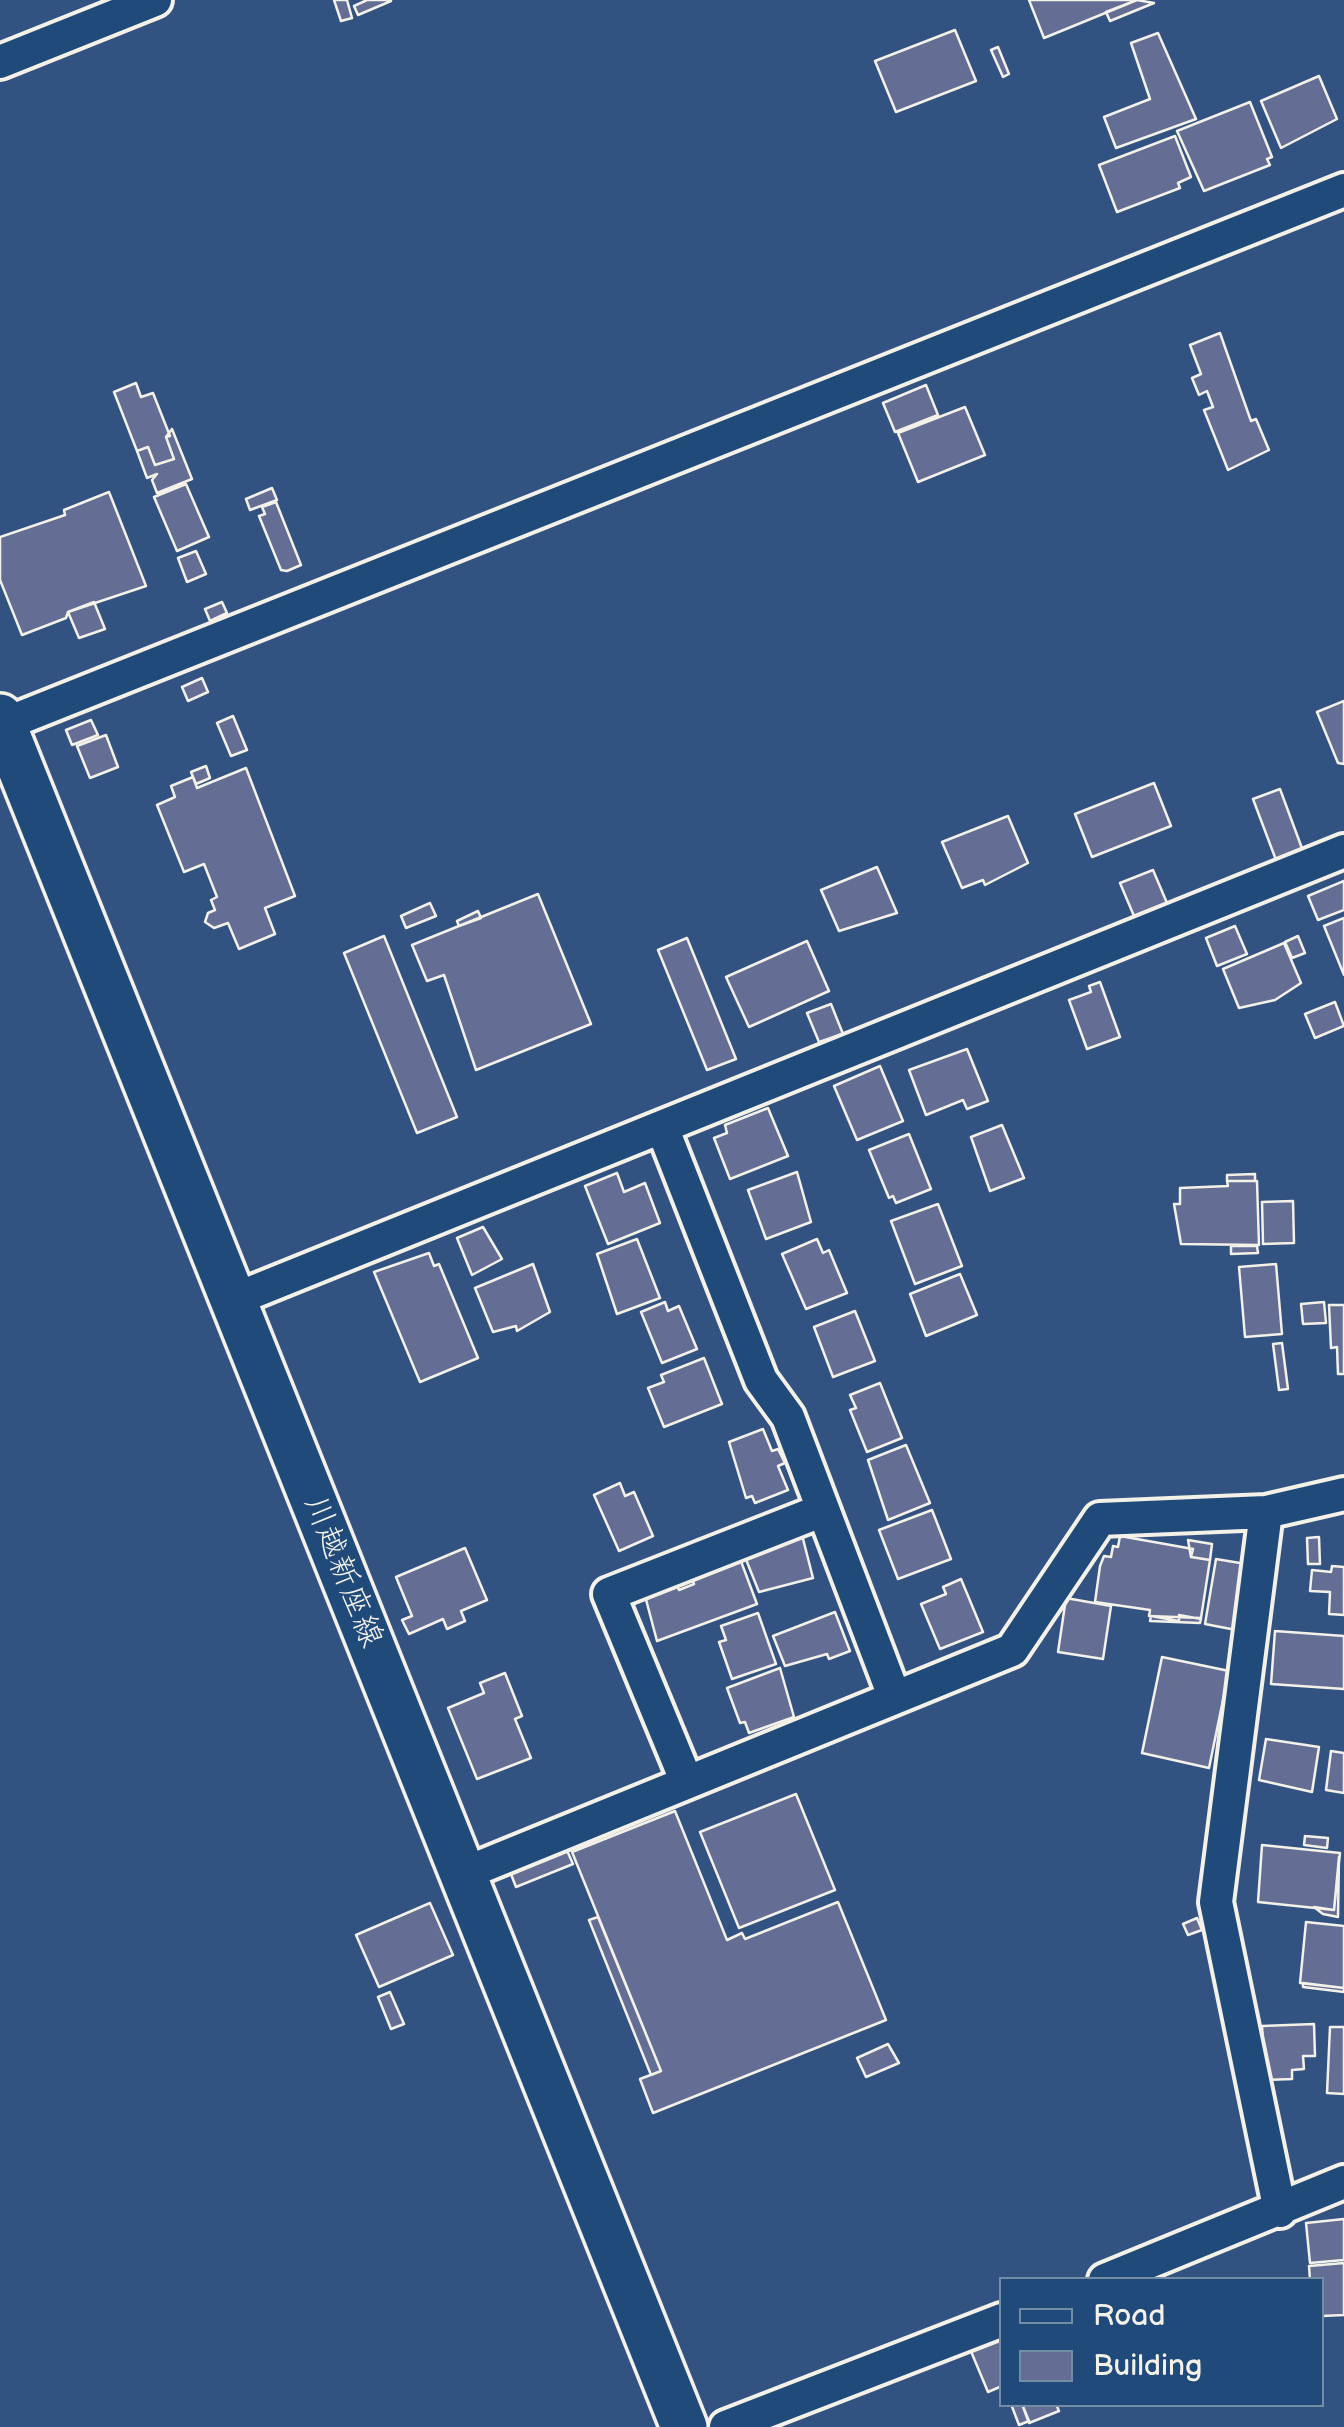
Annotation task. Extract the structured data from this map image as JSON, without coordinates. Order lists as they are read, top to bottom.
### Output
{
  "streets": {
    "main road": ["川越新座線"]
  },
  "legend": ["Road", "Building"]
}
